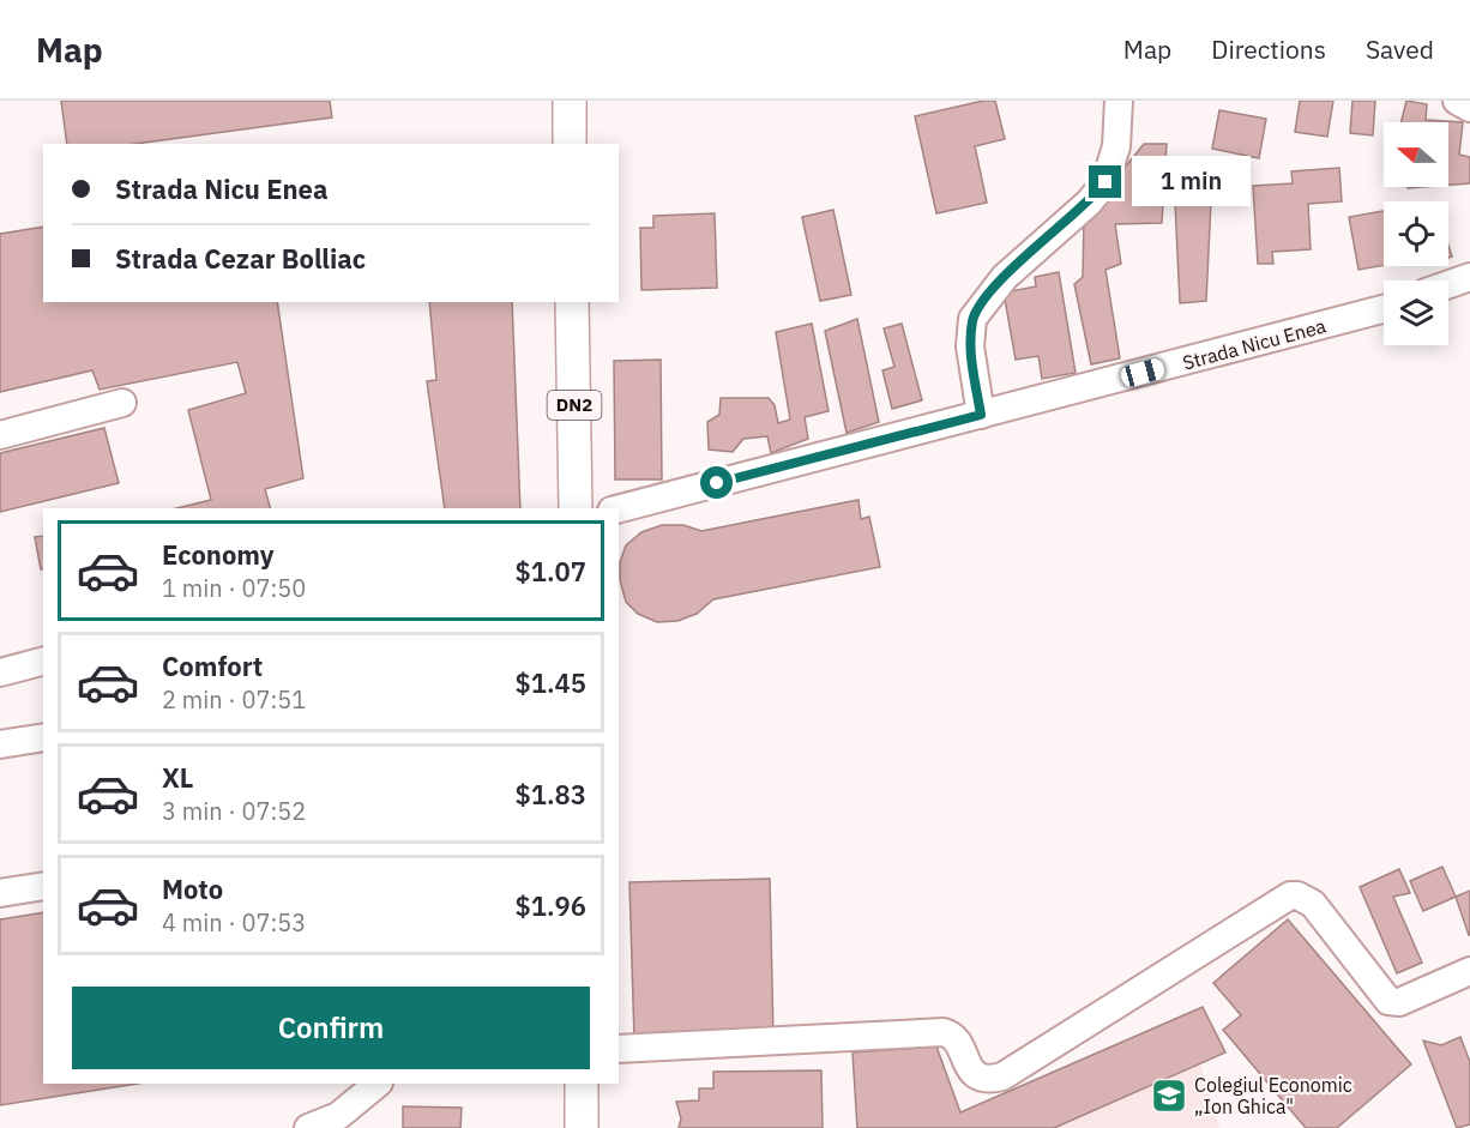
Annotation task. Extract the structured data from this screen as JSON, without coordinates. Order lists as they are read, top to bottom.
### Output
{
  "streets": {
    "main road": ["DN2"],
    "street": ["Strada Nicu Enea"]
  },
  "places": {
    "school or university": ["Colegiul Economic „Ion Ghica\""]
  },
  "north": "left",
  "page": {
    "header": "Map",
    "nav": ["Map", "Directions", "Saved"],
    "banner": ["Strada Nicu Enea", "Strada Cezar Bolliac"],
    "bubble": "1 min",
    "list": [
      {
        "name": "Economy",
        "note": "1 min · 07:50",
        "value": "$1.07"
      },
      {
        "name": "Comfort",
        "note": "2 min · 07:51",
        "value": "$1.45"
      },
      {
        "name": "XL",
        "note": "3 min · 07:52",
        "value": "$1.83"
      },
      {
        "name": "Moto",
        "note": "4 min · 07:53",
        "value": "$1.96"
      }
    ],
    "buttons": "Confirm"
  }
}
